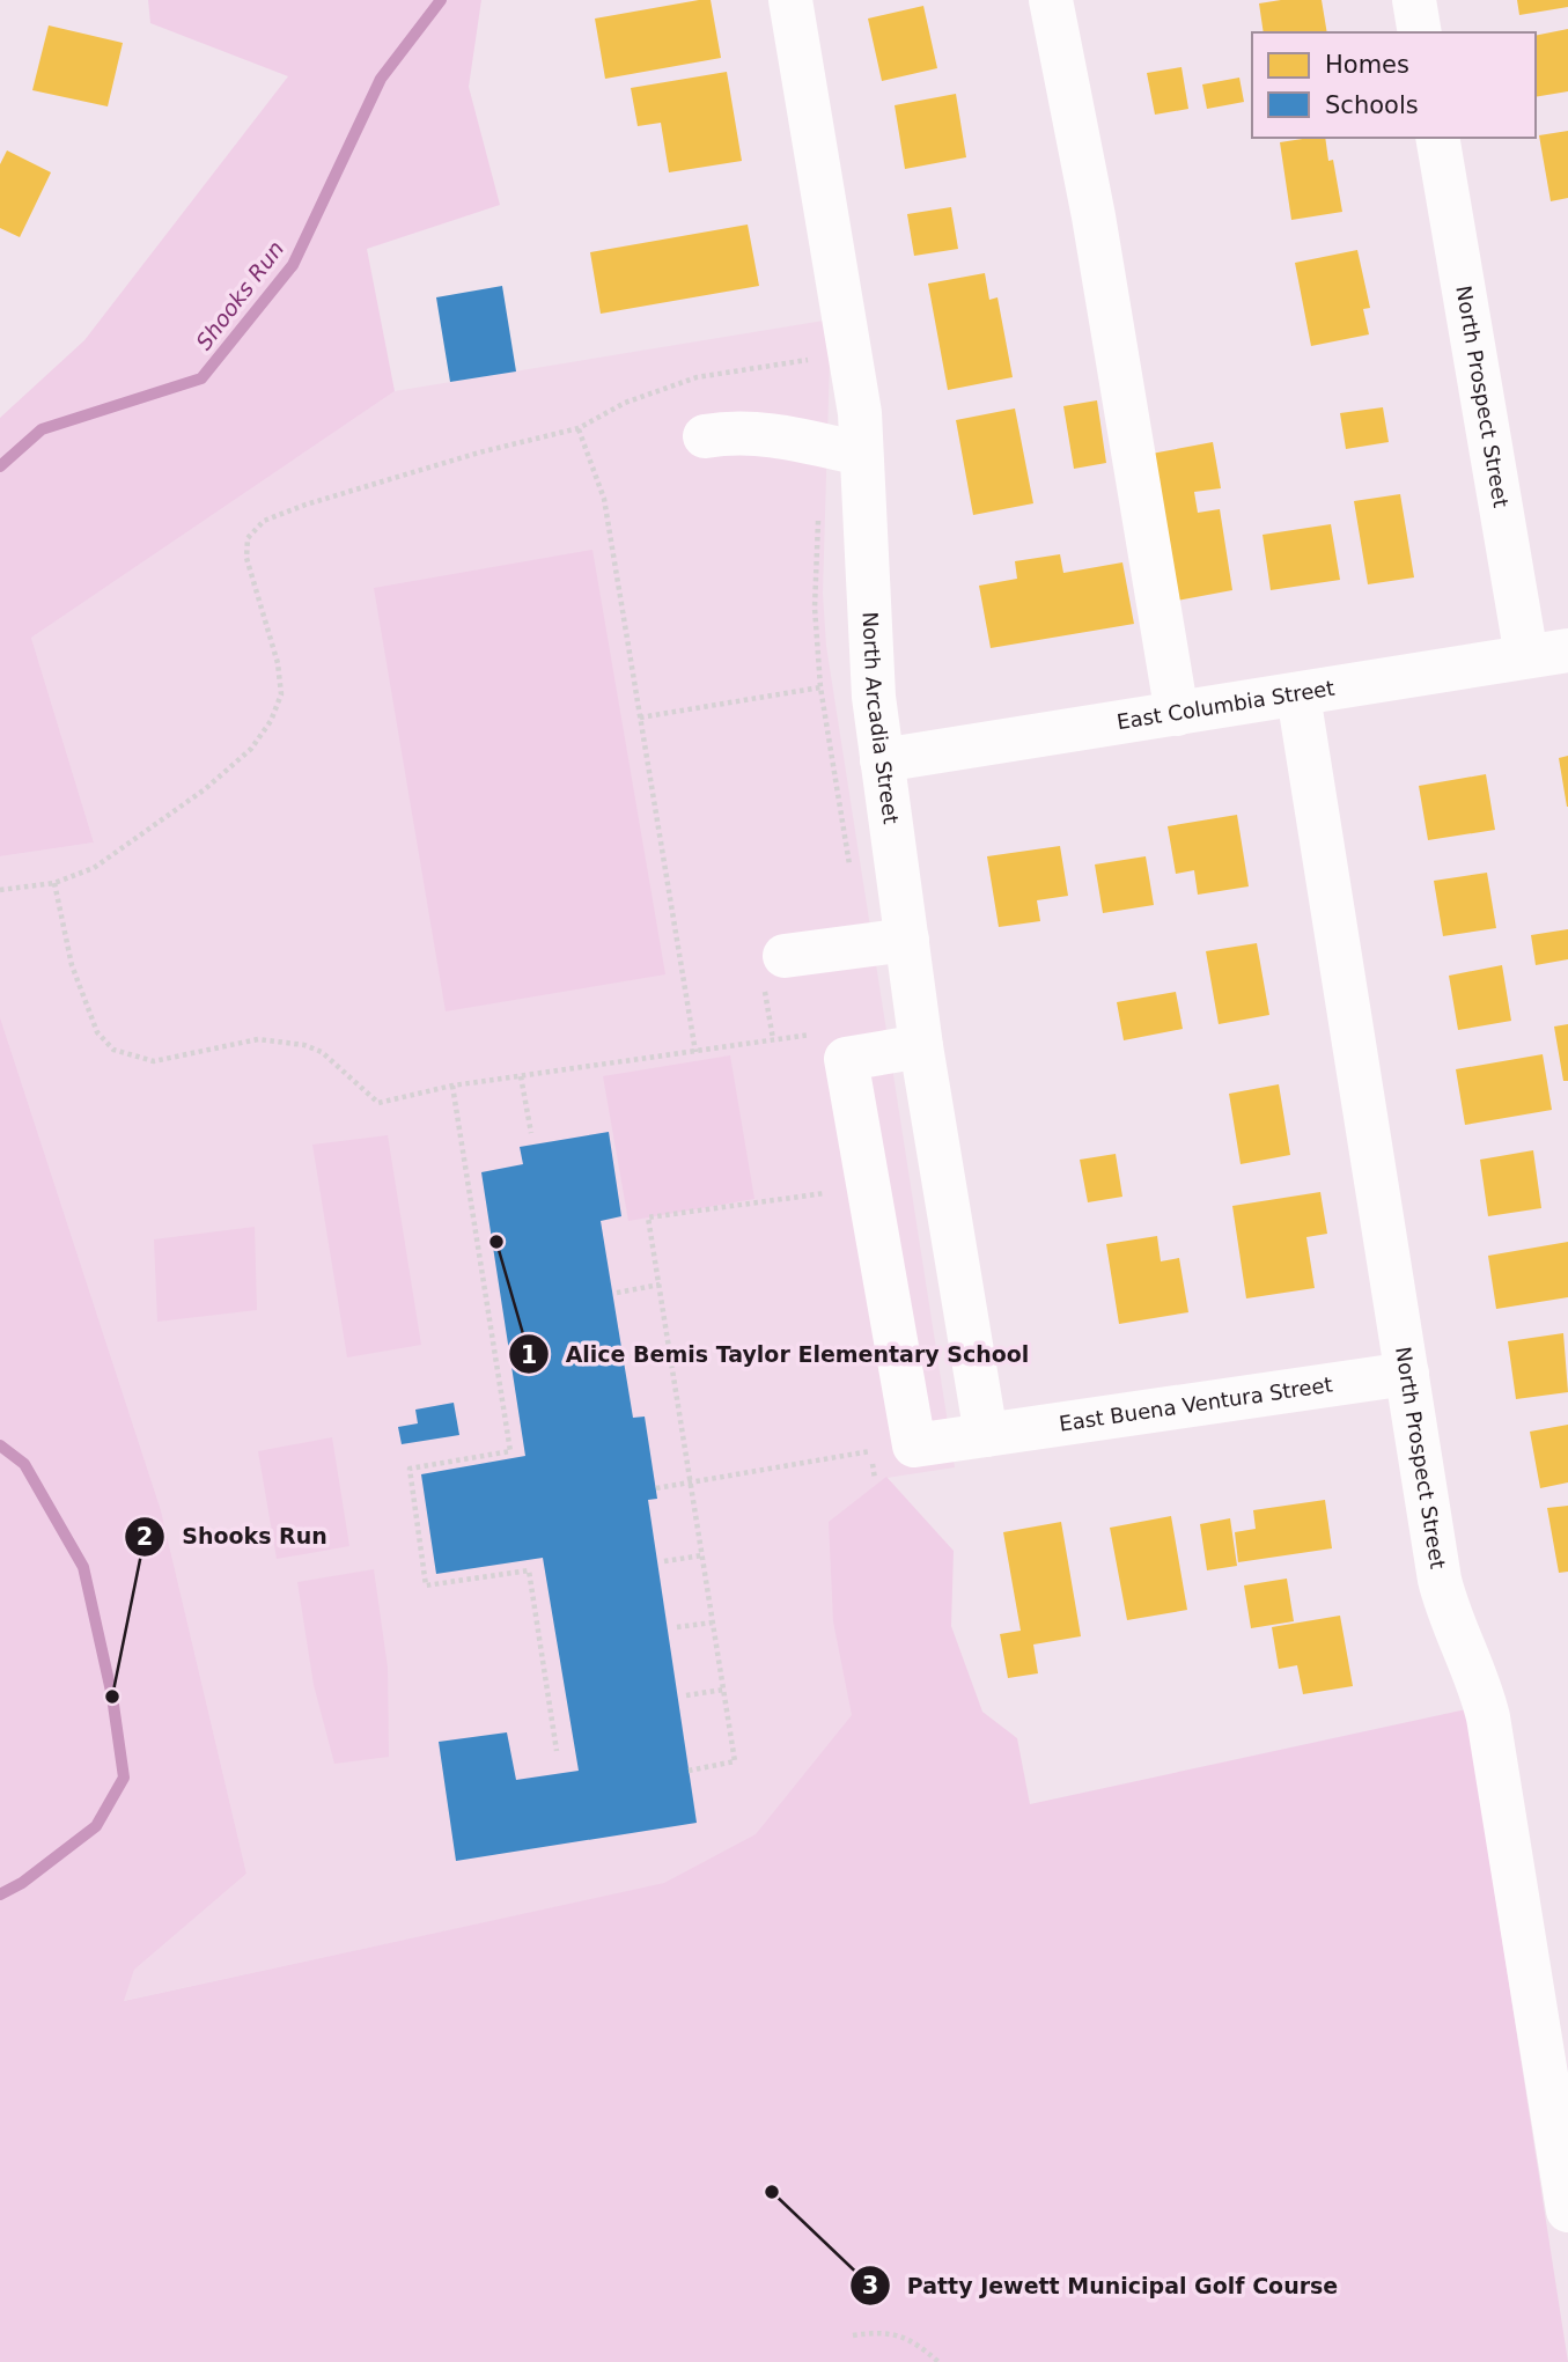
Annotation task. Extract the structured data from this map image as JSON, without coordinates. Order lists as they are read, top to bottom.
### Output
{
  "streets": {
    "street": [
      "North Prospect Street",
      "East Columbia Street",
      "North Arcadia Street",
      "East Buena Ventura Street"
    ]
  },
  "crossings": [
    ["North Prospect Street", "East Columbia Street"],
    ["North Prospect Street", "East Buena Ventura Street"],
    ["East Columbia Street", "North Arcadia Street"],
    ["North Arcadia Street", "East Buena Ventura Street"]
  ],
  "water": ["Shooks Run"],
  "places": ["Alice Bemis Taylor Elementary School", "Shooks Run", "Patty Jewett Municipal Golf Course"],
  "legend": ["Homes", "Schools"]
}
